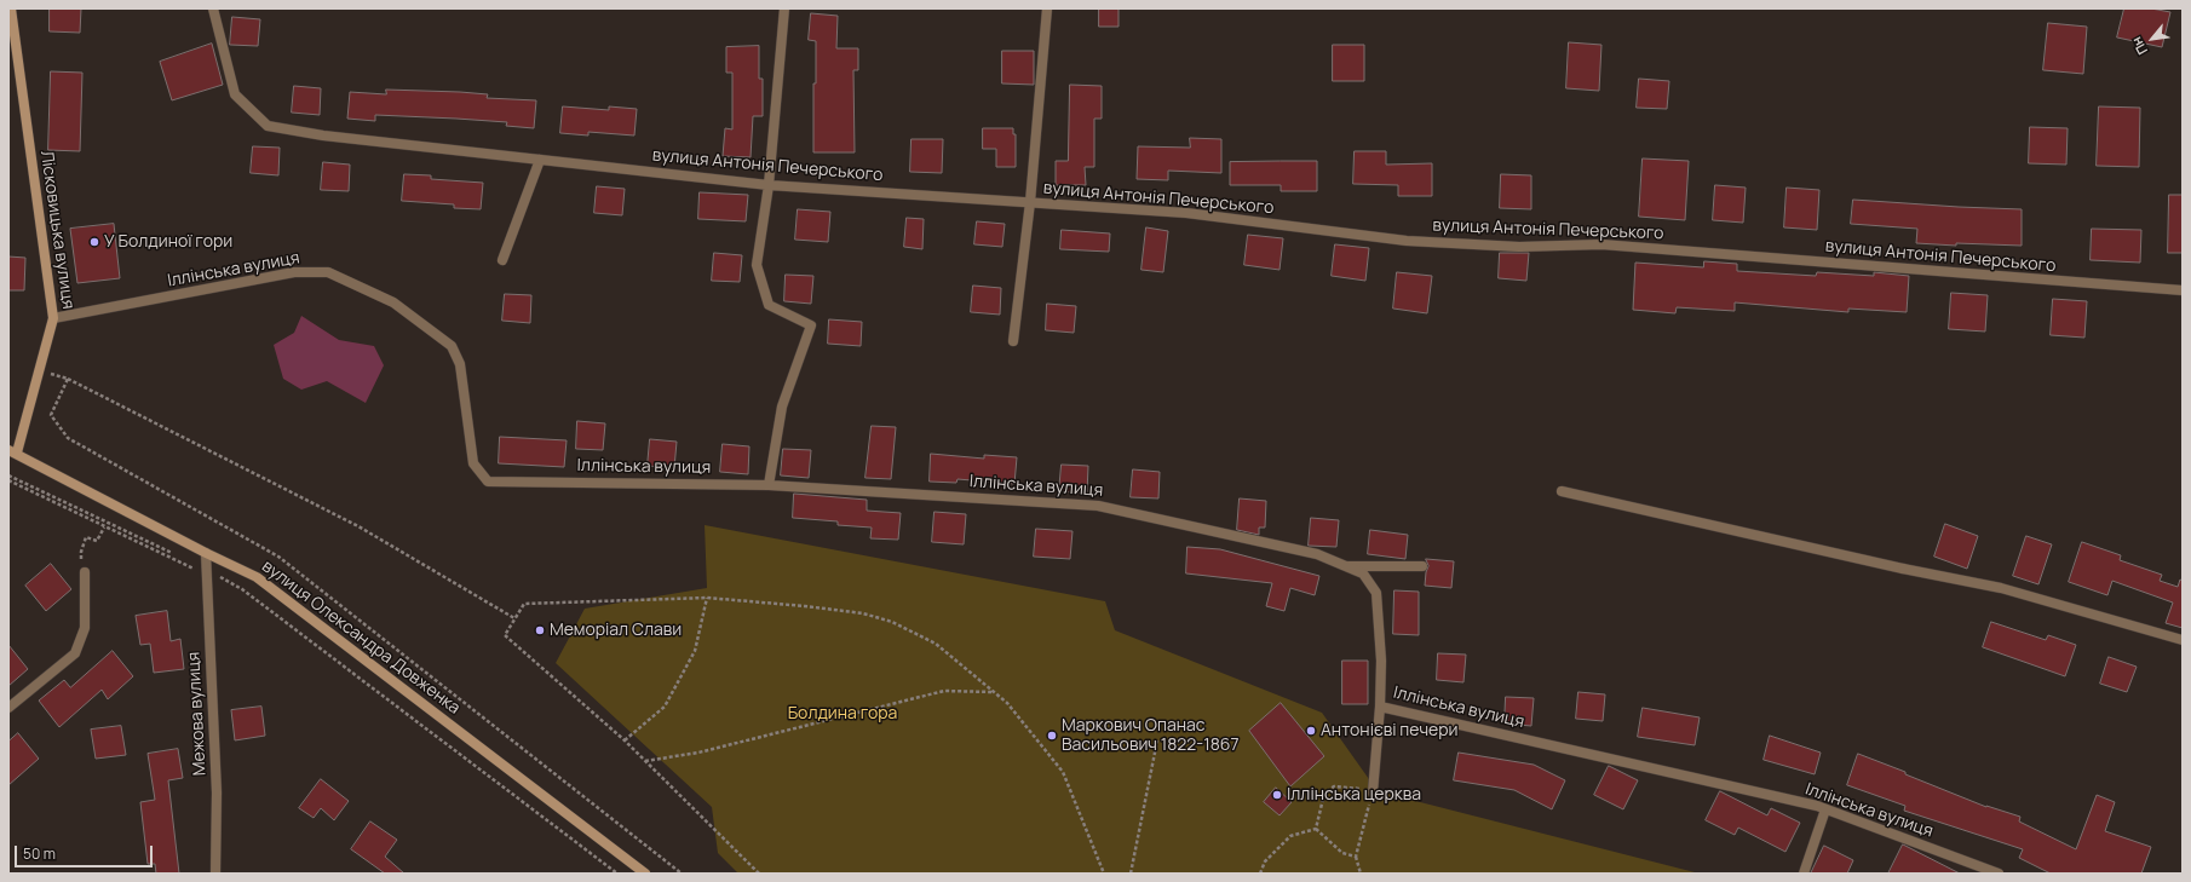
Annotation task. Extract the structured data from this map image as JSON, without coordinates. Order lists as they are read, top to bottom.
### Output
{
  "streets": {
    "main road": ["Лісковицька вулиця", "вулиця Олександра Довженка"],
    "street": ["вулиця Антонія Печерського", "Іллінська вулиця", "Межова вулиця"]
  },
  "crossings": [
    ["Лісковицька вулиця", "Іллінська вулиця"],
    ["Лісковицька вулиця", "вулиця Олександра Довженка"],
    ["вулиця Олександра Довженка", "Межова вулиця"]
  ],
  "parks": ["Болдина гора"],
  "places": [
    "У Болдиної гори",
    "Меморіал Слави",
    "Антонієві печери",
    "Маркович Опанас Васильович 1822-1867",
    "Іллінська церква"
  ],
  "scale_bar": "50 m",
  "north": "bottom left"
}
